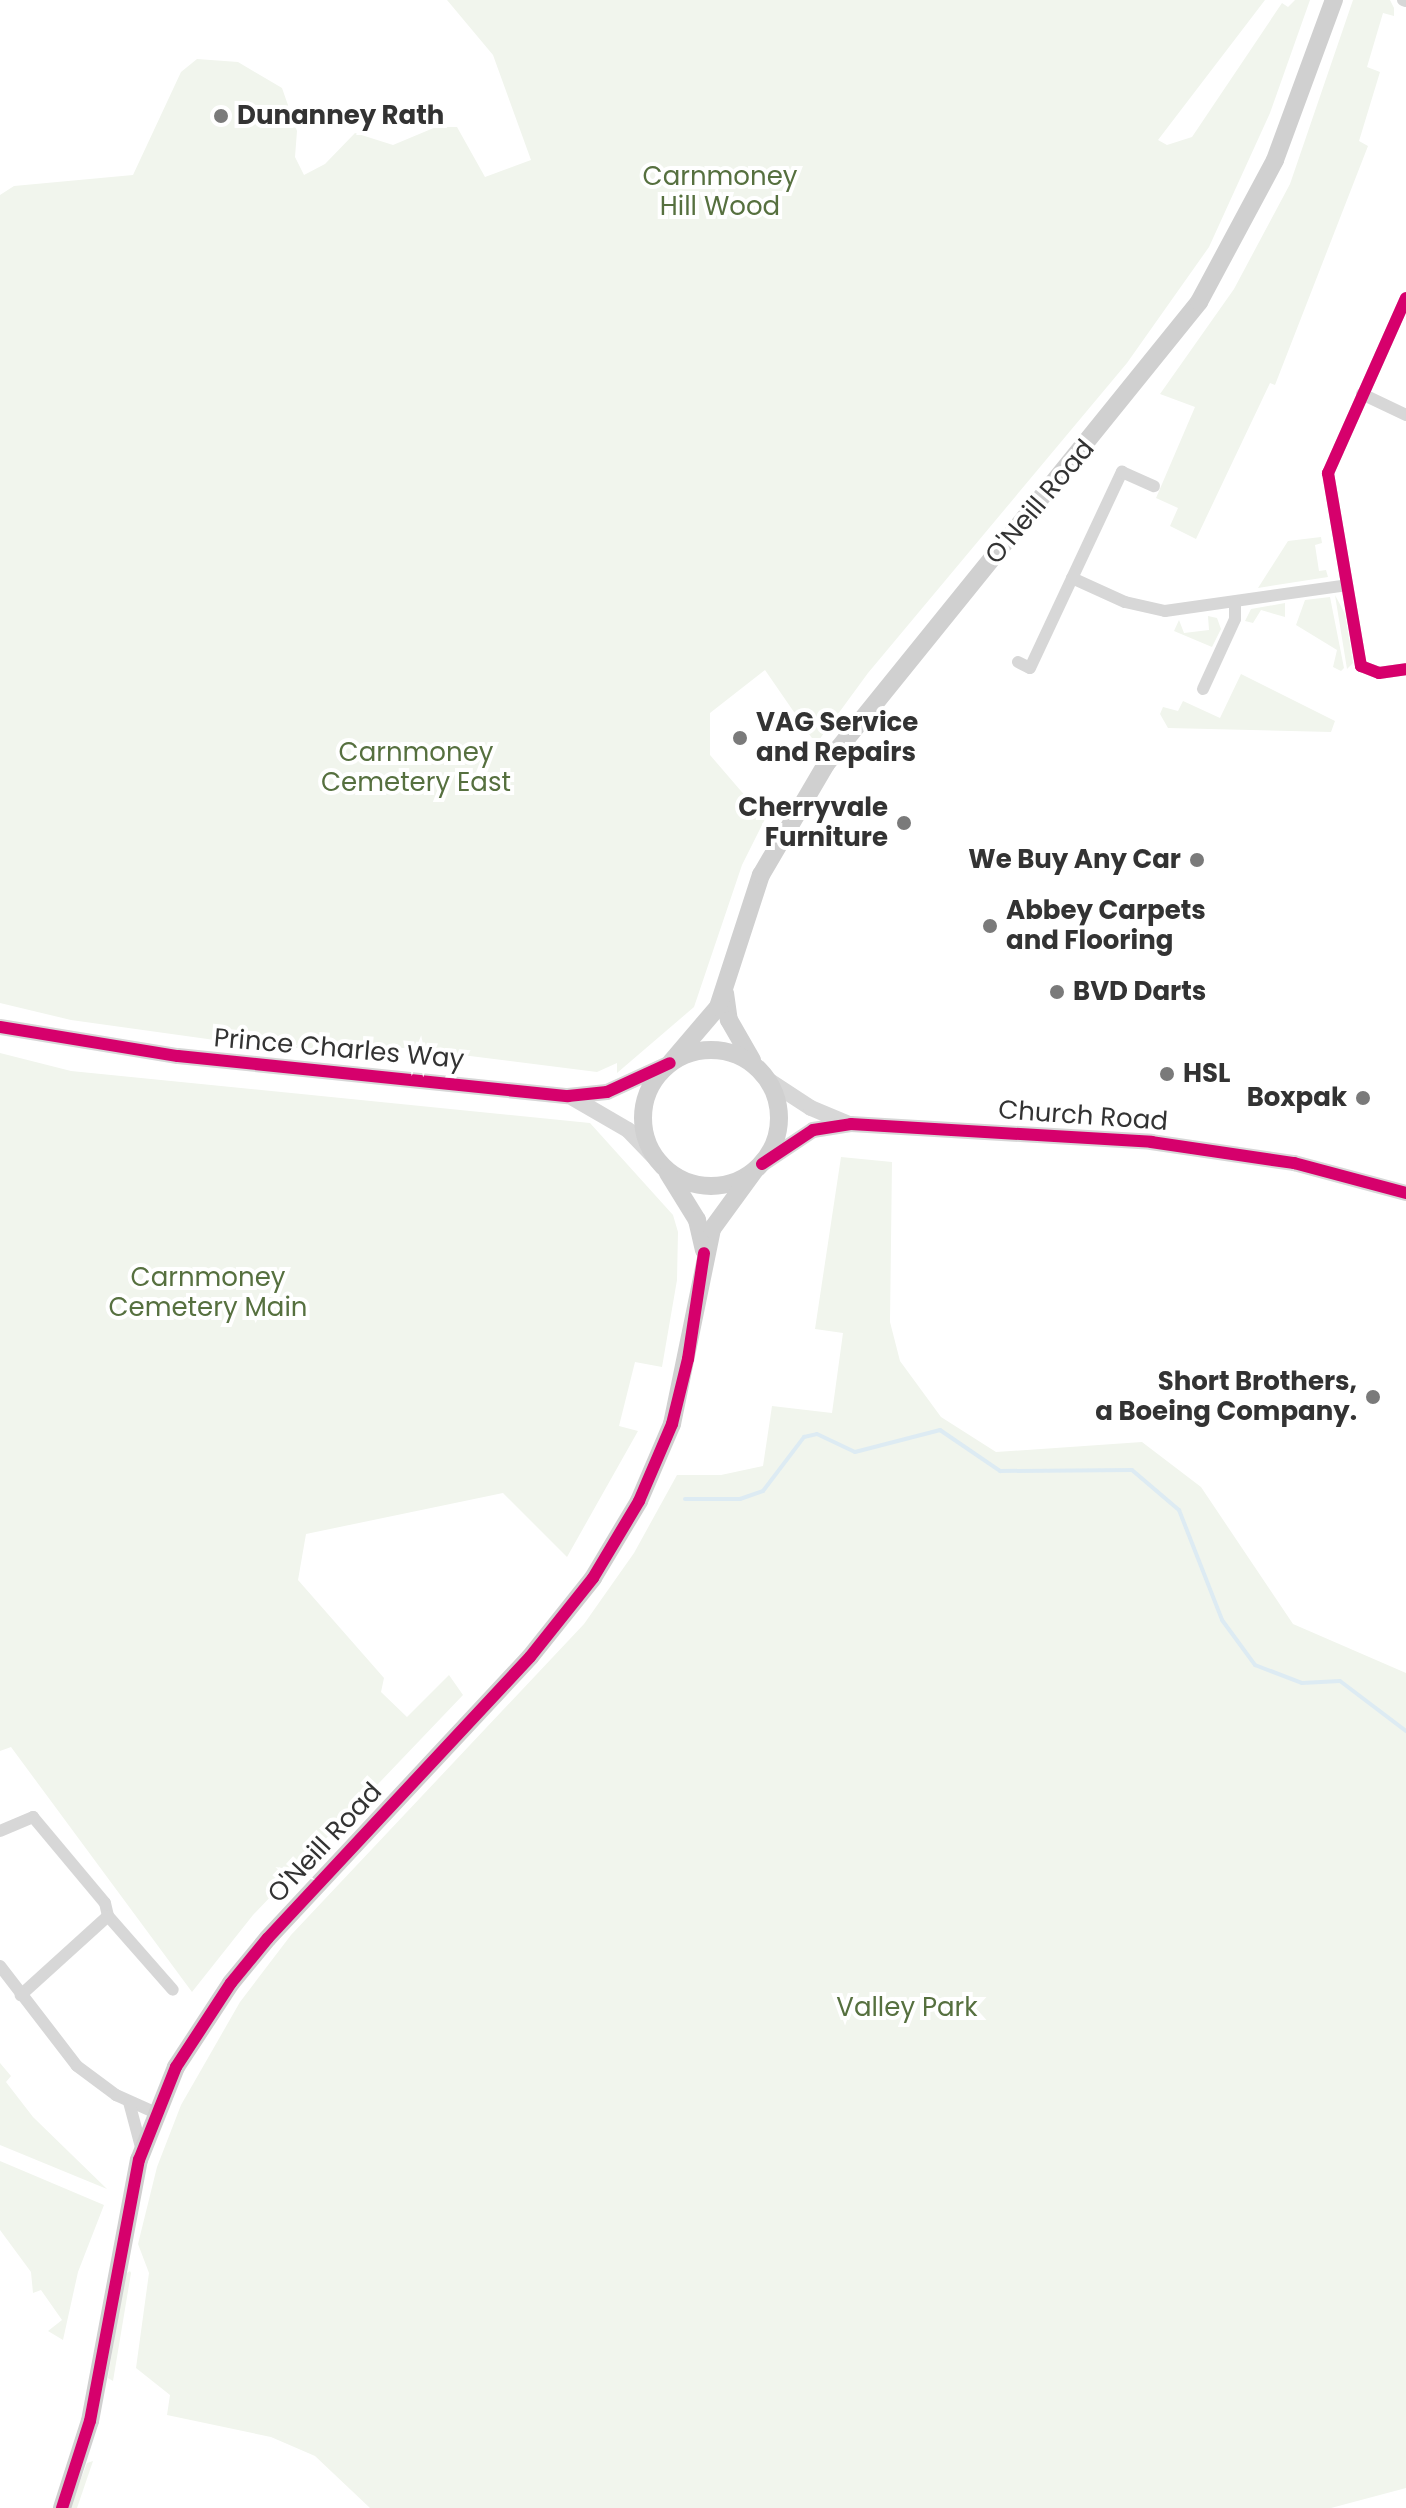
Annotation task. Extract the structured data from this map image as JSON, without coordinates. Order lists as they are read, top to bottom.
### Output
{
  "streets": {
    "main road": ["O'Neill Road"],
    "street": ["Prince Charles Way", "Church Road"]
  },
  "crossings": [
    ["O'Neill Road", "Prince Charles Way"],
    ["O'Neill Road", "Church Road"],
    ["Prince Charles Way", "Church Road"]
  ],
  "parks": [
    "Carnmoney Hill Wood",
    "Carnmoney Cemetery East",
    "Carnmoney Cemetery Main",
    "Valley Park"
  ],
  "places": [
    "Dunanney Rath",
    "VAG Service and Repairs",
    "Cherryvale Furniture",
    "We Buy Any Car",
    "Abbey Carpets and Flooring",
    "BVD Darts",
    "HSL",
    "Boxpak",
    "Short Brothers, a Boeing Company."
  ]
}
